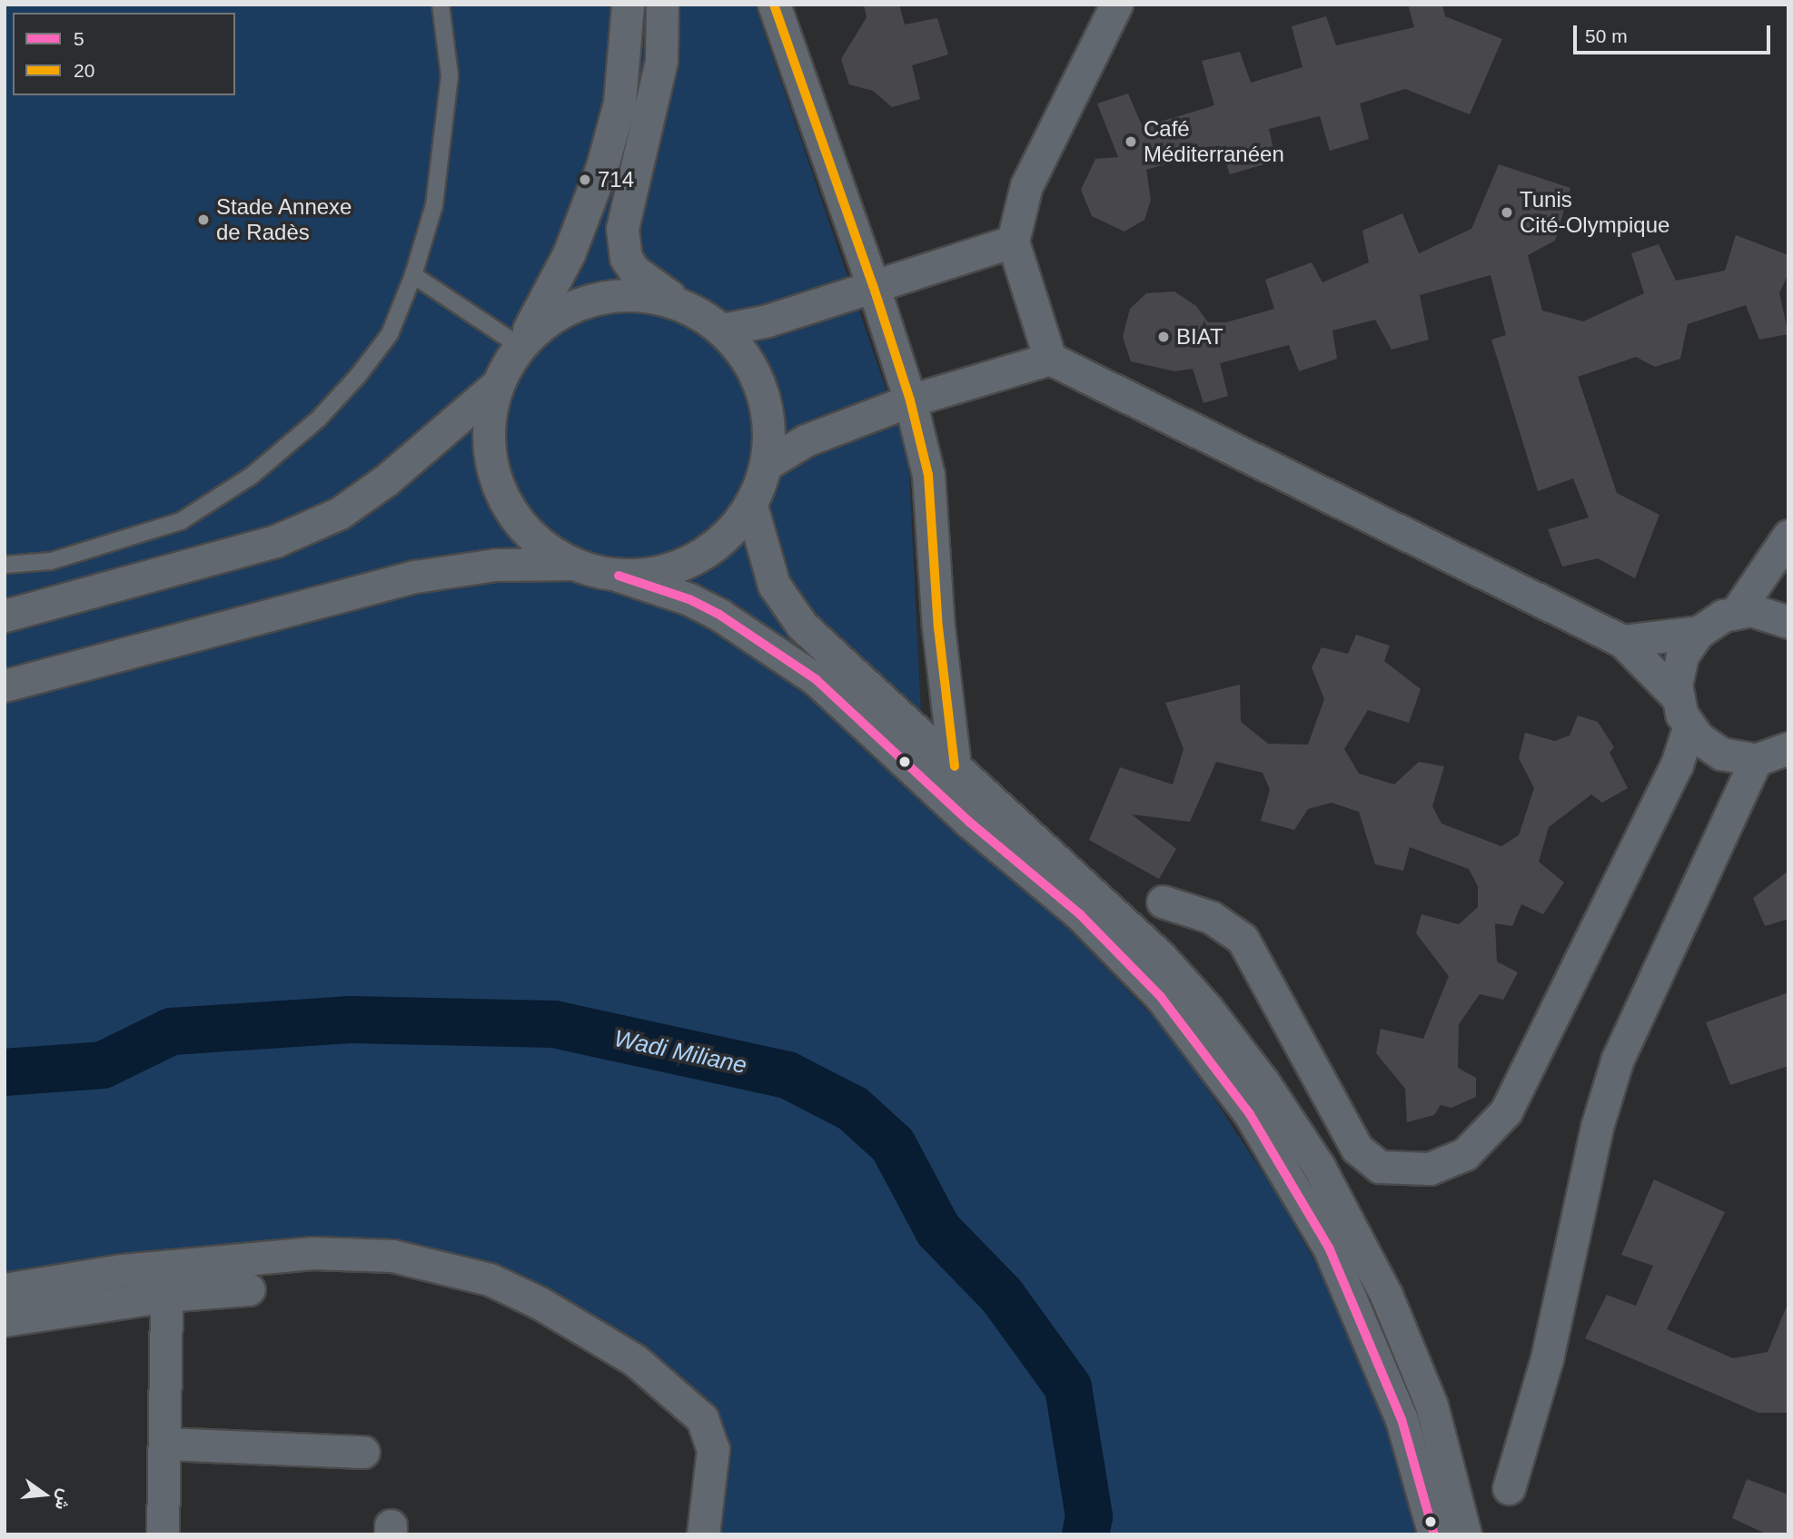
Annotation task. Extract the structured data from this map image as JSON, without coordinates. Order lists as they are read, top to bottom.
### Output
{
  "water": ["Wadi Miliane"],
  "places": [
    "Café Méditerranéen",
    "714",
    "Tunis Cité-Olympique",
    "Stade Annexe de Radès",
    "BIAT"
  ],
  "lines": ["transit line 20", "transit line 5"],
  "legend": ["5", "20"],
  "scale_bar": "50 m",
  "north": "right"
}
